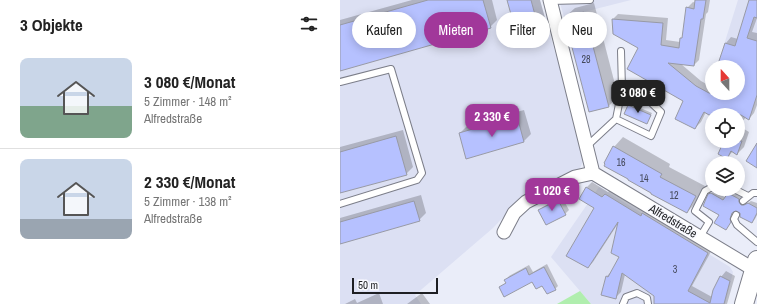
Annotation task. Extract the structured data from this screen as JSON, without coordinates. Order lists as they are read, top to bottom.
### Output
{
  "streets": {
    "street": ["Alfredstraße"]
  },
  "house_numbers": [
    "28",
    "16",
    "14",
    "12",
    "3"
  ],
  "scale_bar": "50 m",
  "north": "top",
  "page": {
    "heading": "3 Objekte",
    "chip": [
      "Kaufen",
      "Mieten",
      "Filter",
      "Neu"
    ],
    "list": [
      {
        "name": "3 080 €/Monat",
        "note": "5 Zimmer · 148 m² · Alfredstraße"
      },
      {
        "name": "2 330 €/Monat",
        "note": "5 Zimmer · 138 m² · Alfredstraße"
      }
    ],
    "price": ["3 080 €", "2 330 €", "1 020 €"],
    "scale": "50 m"
  }
}
